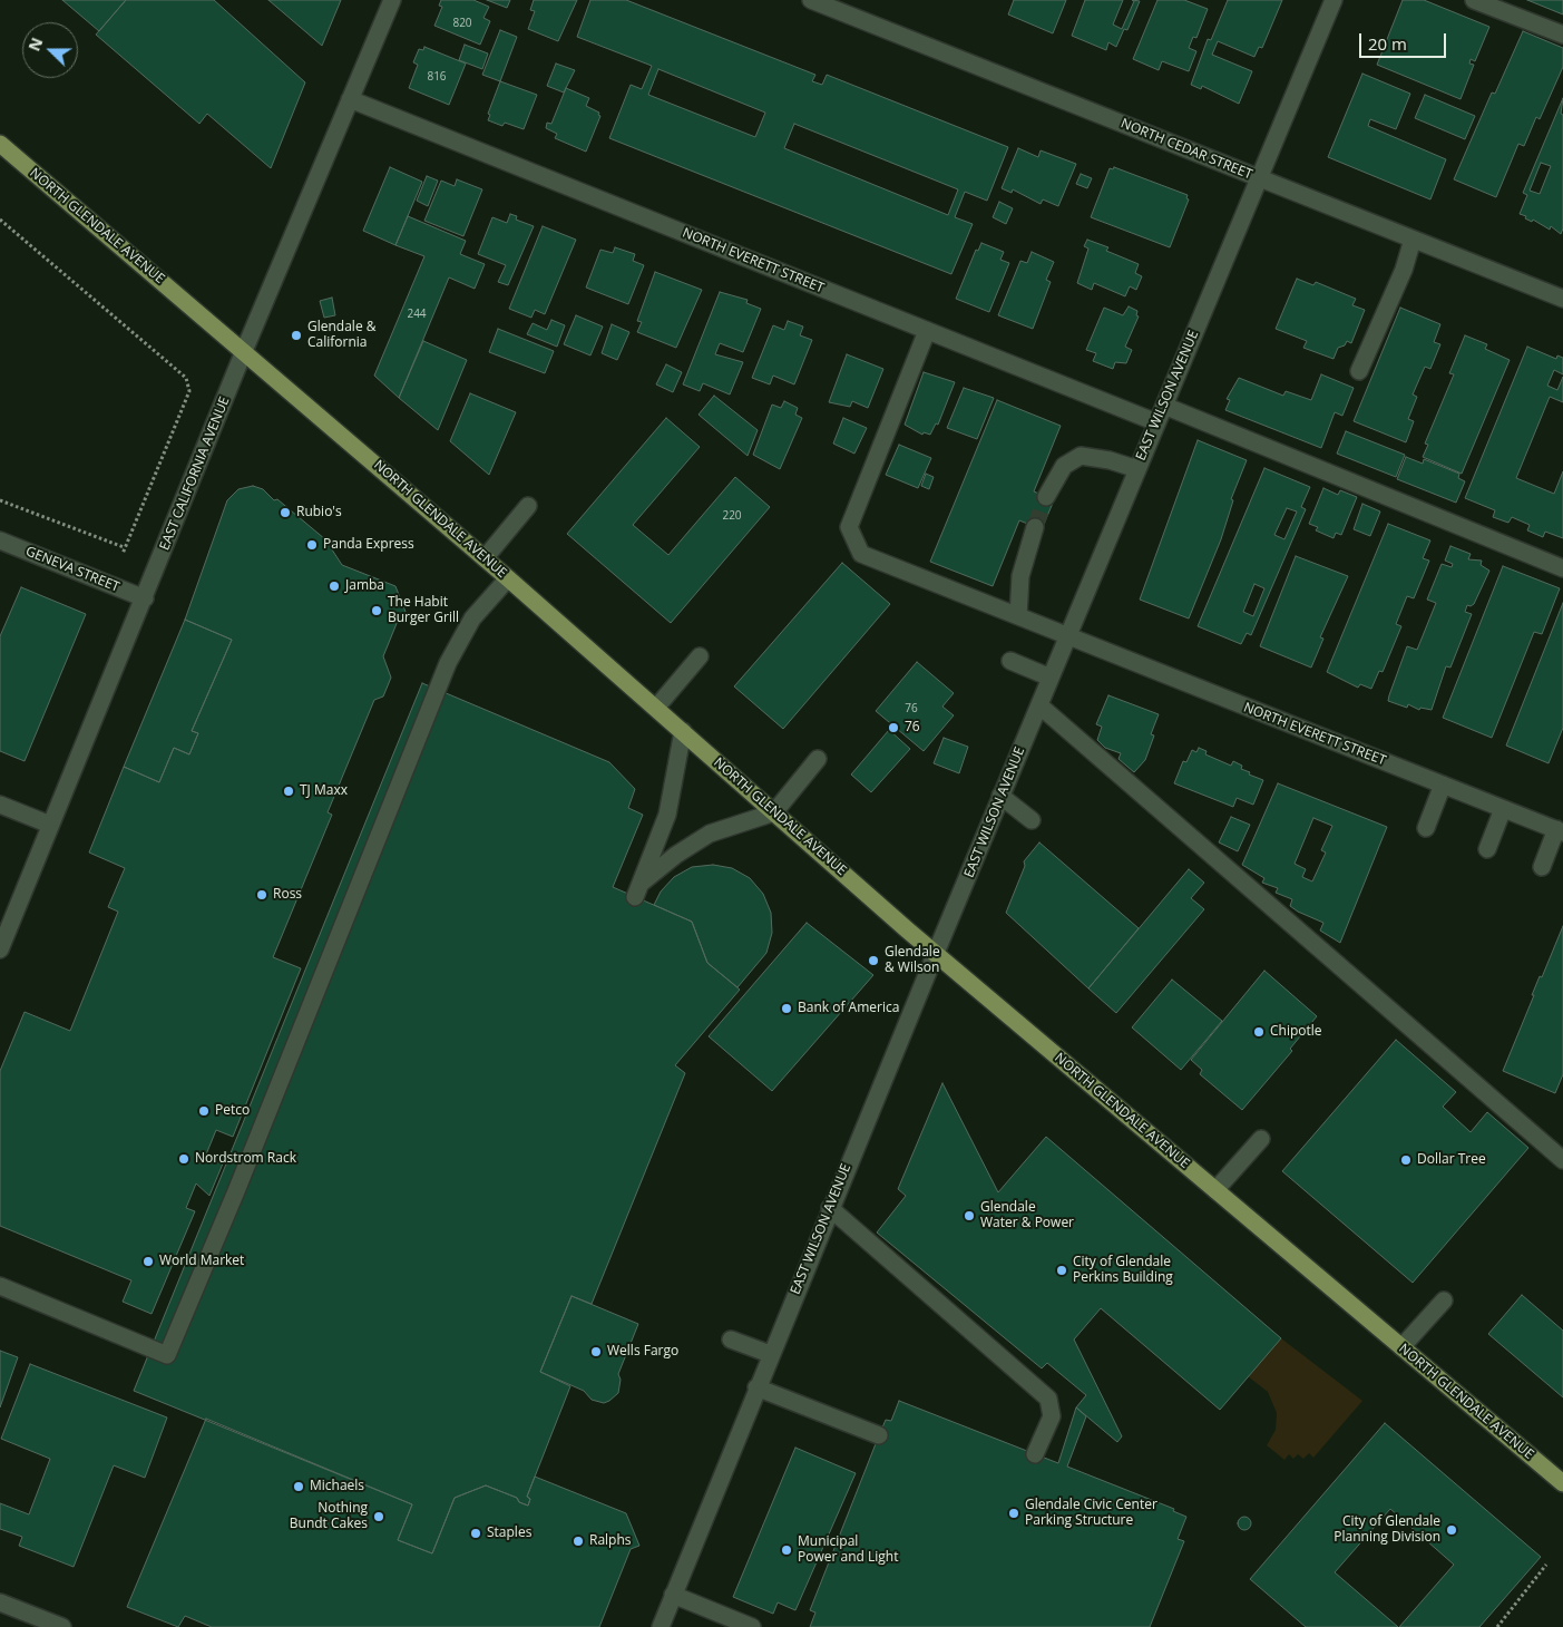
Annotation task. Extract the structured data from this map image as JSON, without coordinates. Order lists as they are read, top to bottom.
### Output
{
  "streets": {
    "main road": ["NORTH GLENDALE AVENUE"],
    "street": [
      "NORTH CEDAR STREET",
      "NORTH EVERETT STREET",
      "EAST WILSON AVENUE",
      "EAST CALIFORNIA AVENUE",
      "GENEVA STREET"
    ]
  },
  "crossings": [
    ["NORTH CEDAR STREET", "EAST WILSON AVENUE"],
    ["NORTH GLENDALE AVENUE", "EAST WILSON AVENUE"],
    ["NORTH GLENDALE AVENUE", "EAST CALIFORNIA AVENUE"],
    ["NORTH EVERETT STREET", "EAST WILSON AVENUE"],
    ["NORTH EVERETT STREET", "EAST CALIFORNIA AVENUE"],
    ["EAST CALIFORNIA AVENUE", "GENEVA STREET"]
  ],
  "places": [
    "Glendale & California",
    "Rubio's",
    "Panda Express",
    "Jamba",
    "The Habit Burger Grill",
    "76",
    "TJ Maxx",
    "Ross",
    "Glendale & Wilson",
    "Bank of America",
    "Chipotle",
    "Petco",
    "Nordstrom Rack",
    "Dollar Tree",
    "Glendale Water & Power",
    "World Market",
    "City of Glendale Perkins Building",
    "Wells Fargo",
    "Michaels",
    "Glendale Civic Center Parking Structure",
    "Nothing Bundt Cakes",
    "City of Glendale Planning Division",
    "Staples",
    "Ralphs",
    "Municipal Power and Light"
  ],
  "house_numbers": [
    "820",
    "816",
    "244",
    "220",
    "76"
  ],
  "scale_bar": "20 m",
  "north": "left"
}
